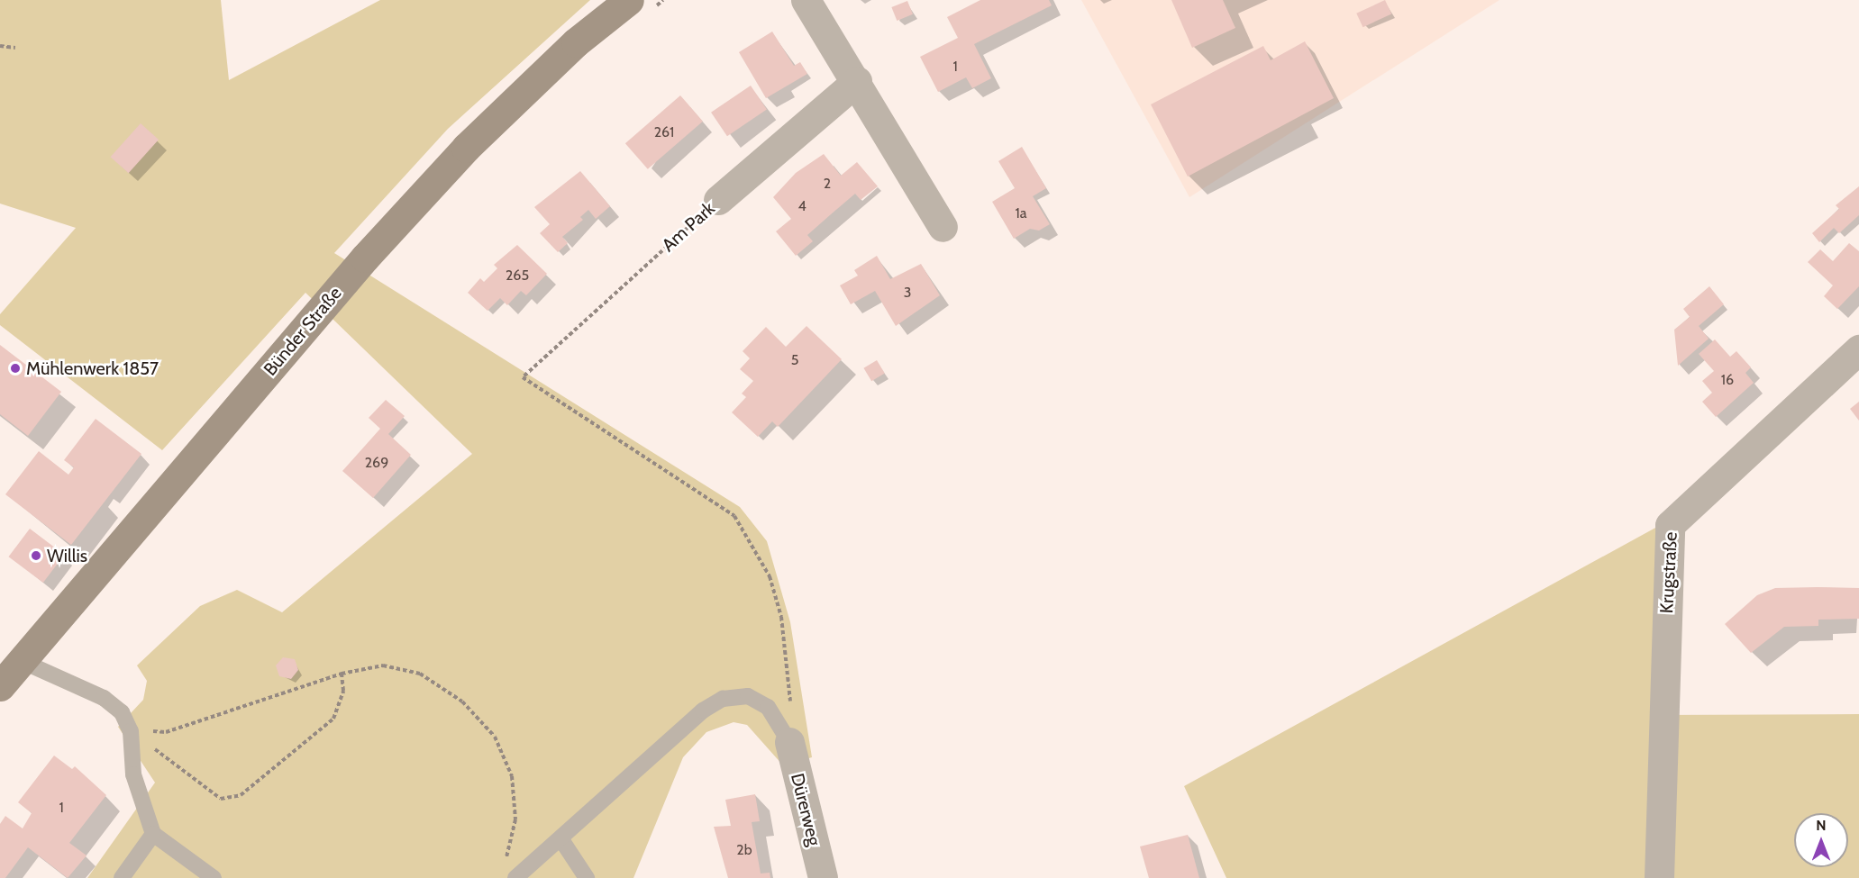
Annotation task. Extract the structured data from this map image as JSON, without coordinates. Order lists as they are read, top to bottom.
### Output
{
  "streets": {
    "main road": ["Bünder Straße"],
    "street": ["Am Park", "Krugstraße", "Dürerweg"]
  },
  "crossings": [
    ["Am Park", "Dürerweg"]
  ],
  "places": ["Mühlenwerk 1857", "Willis"],
  "house_numbers": [
    "1",
    "261",
    "2",
    "4",
    "1a",
    "265",
    "3",
    "5",
    "16",
    "269",
    "1",
    "2b"
  ],
  "north": "top"
}
